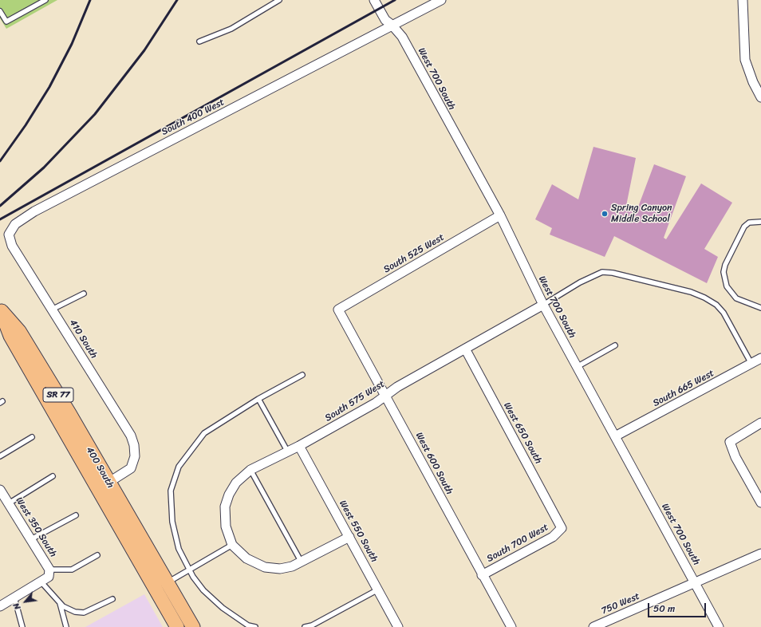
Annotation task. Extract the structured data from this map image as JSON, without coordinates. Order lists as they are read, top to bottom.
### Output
{
  "streets": {
    "main road": ["SR 77", "400 South"],
    "street": [
      "West 700 South",
      "South 400 West",
      "South 525 West",
      "410 South",
      "South 665 West",
      "South 575 West",
      "West 650 South",
      "West 600 South",
      "West 350 South",
      "West 550 South",
      "South 700 West",
      "750 West"
    ]
  },
  "crossings": [
    ["West 700 South", "South 400 West"],
    ["West 700 South", "South 525 West"],
    ["West 700 South", "South 665 West"],
    ["West 700 South", "South 575 West"],
    ["West 700 South", "750 West"],
    ["South 400 West", "410 South"],
    ["South 525 West", "West 600 South"],
    ["410 South", "400 South"],
    ["South 575 West", "West 650 South"],
    ["South 575 West", "West 600 South"],
    ["South 575 West", "West 550 South"],
    ["West 650 South", "South 700 West"],
    ["West 600 South", "South 700 West"]
  ],
  "places": ["Spring Canyon Middle School"],
  "scale_bar": "50 m",
  "north": "bottom left"
}
